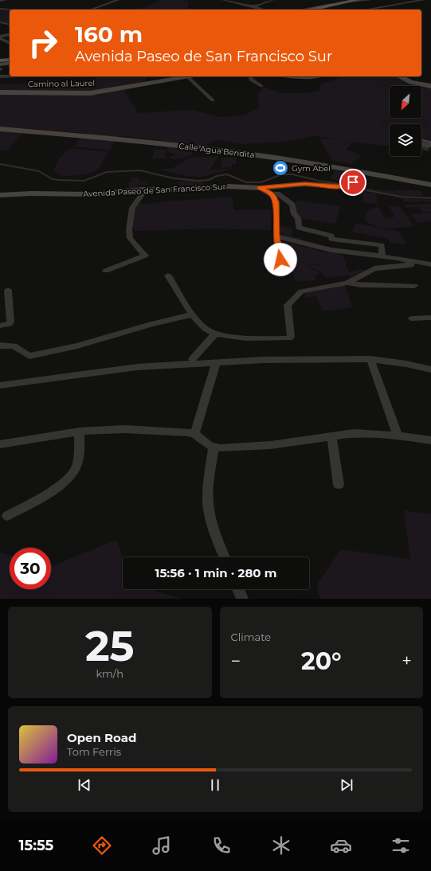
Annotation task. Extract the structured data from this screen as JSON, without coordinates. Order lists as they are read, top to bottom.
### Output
{
  "streets": {
    "main road": ["Camino al Laurel", "Calle Agua Bendita", "Avenida Paseo de San Francisco Sur"]
  },
  "crossings": [
    ["Calle Agua Bendita", "Avenida Paseo de San Francisco Sur"]
  ],
  "places": {
    "sports": ["Gym Abel"]
  },
  "north": "bottom left",
  "page": {
    "turn": ["160 m", "Avenida Paseo de San Francisco Sur"],
    "limit": "30",
    "trip": "15:56 · 1 min · 280 m",
    "tile": [
      ["25", "km/h"],
      "Climate"
    ],
    "heat": ["−", "20°", "+"],
    "song": ["Open Road", "Tom Ferris"],
    "tabs": "15:55"
  }
}
